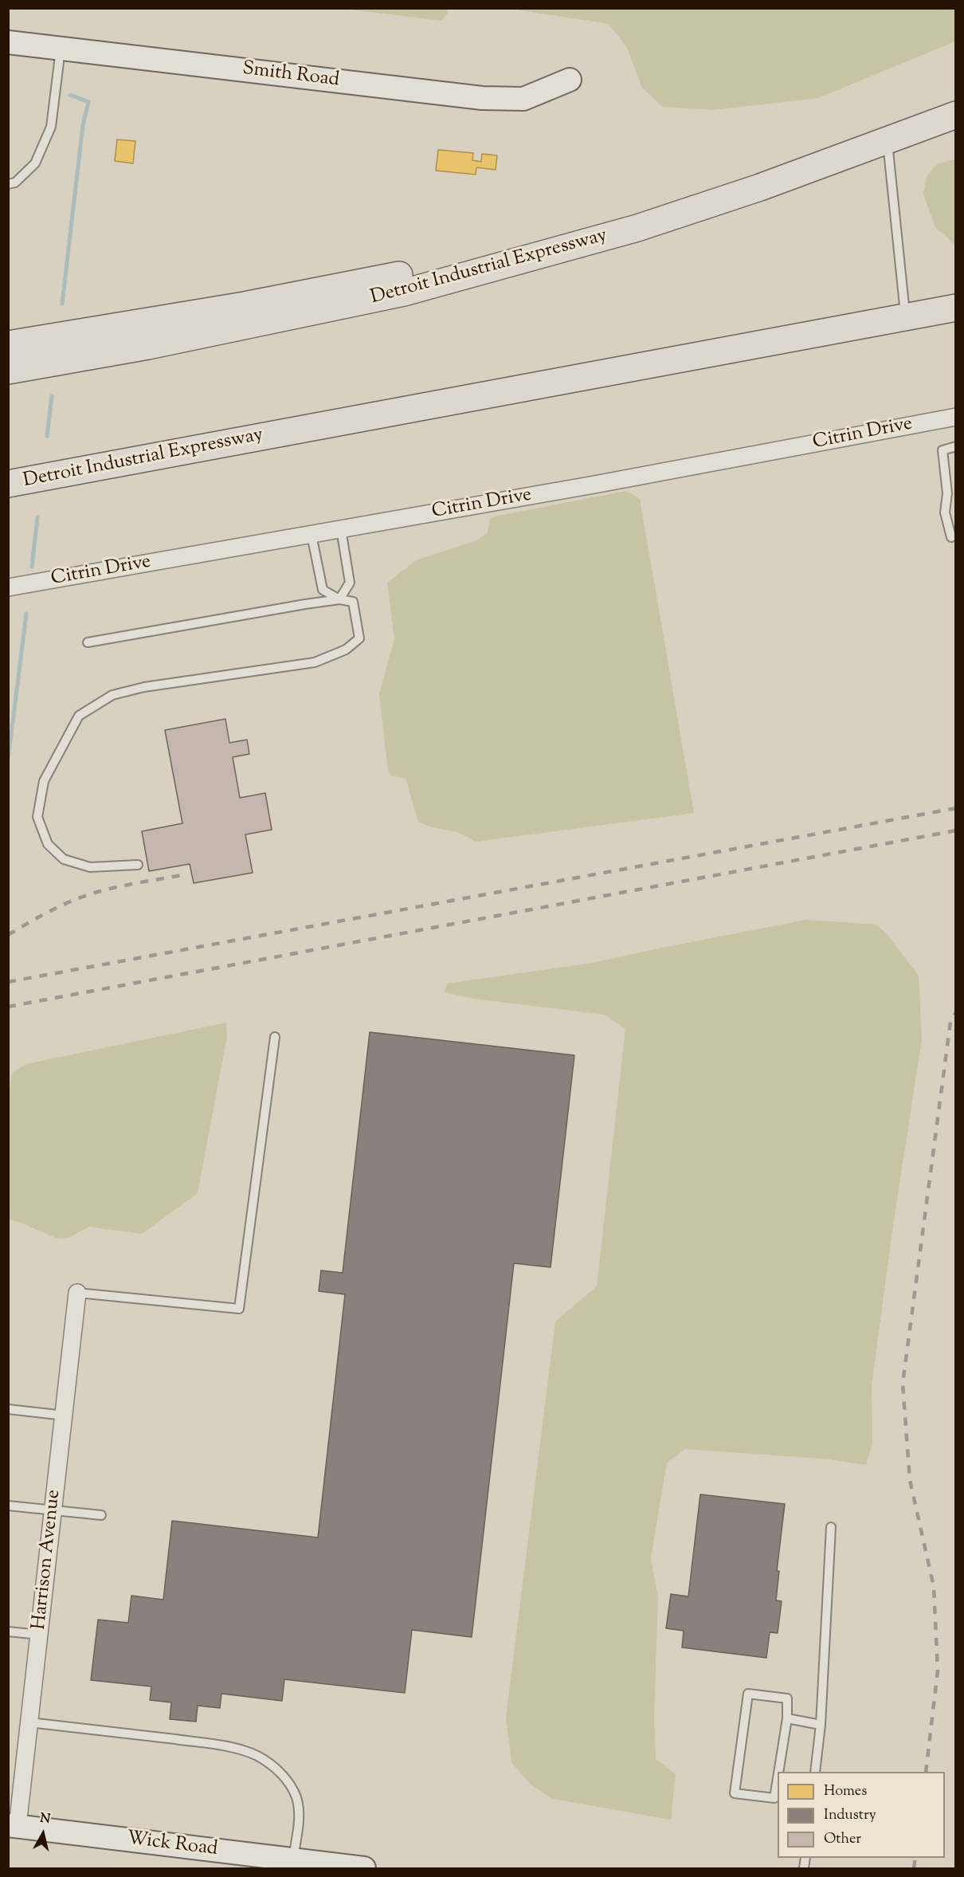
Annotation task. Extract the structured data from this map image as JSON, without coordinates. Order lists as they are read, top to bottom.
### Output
{
  "streets": {
    "highway": ["Detroit Industrial Expressway"],
    "street": [
      "Smith Road",
      "Citrin Drive",
      "Harrison Avenue",
      "Wick Road"
    ]
  },
  "crossings": [
    ["Harrison Avenue", "Wick Road"]
  ],
  "legend": ["Homes", "Industry", "Other"],
  "north": "top"
}
